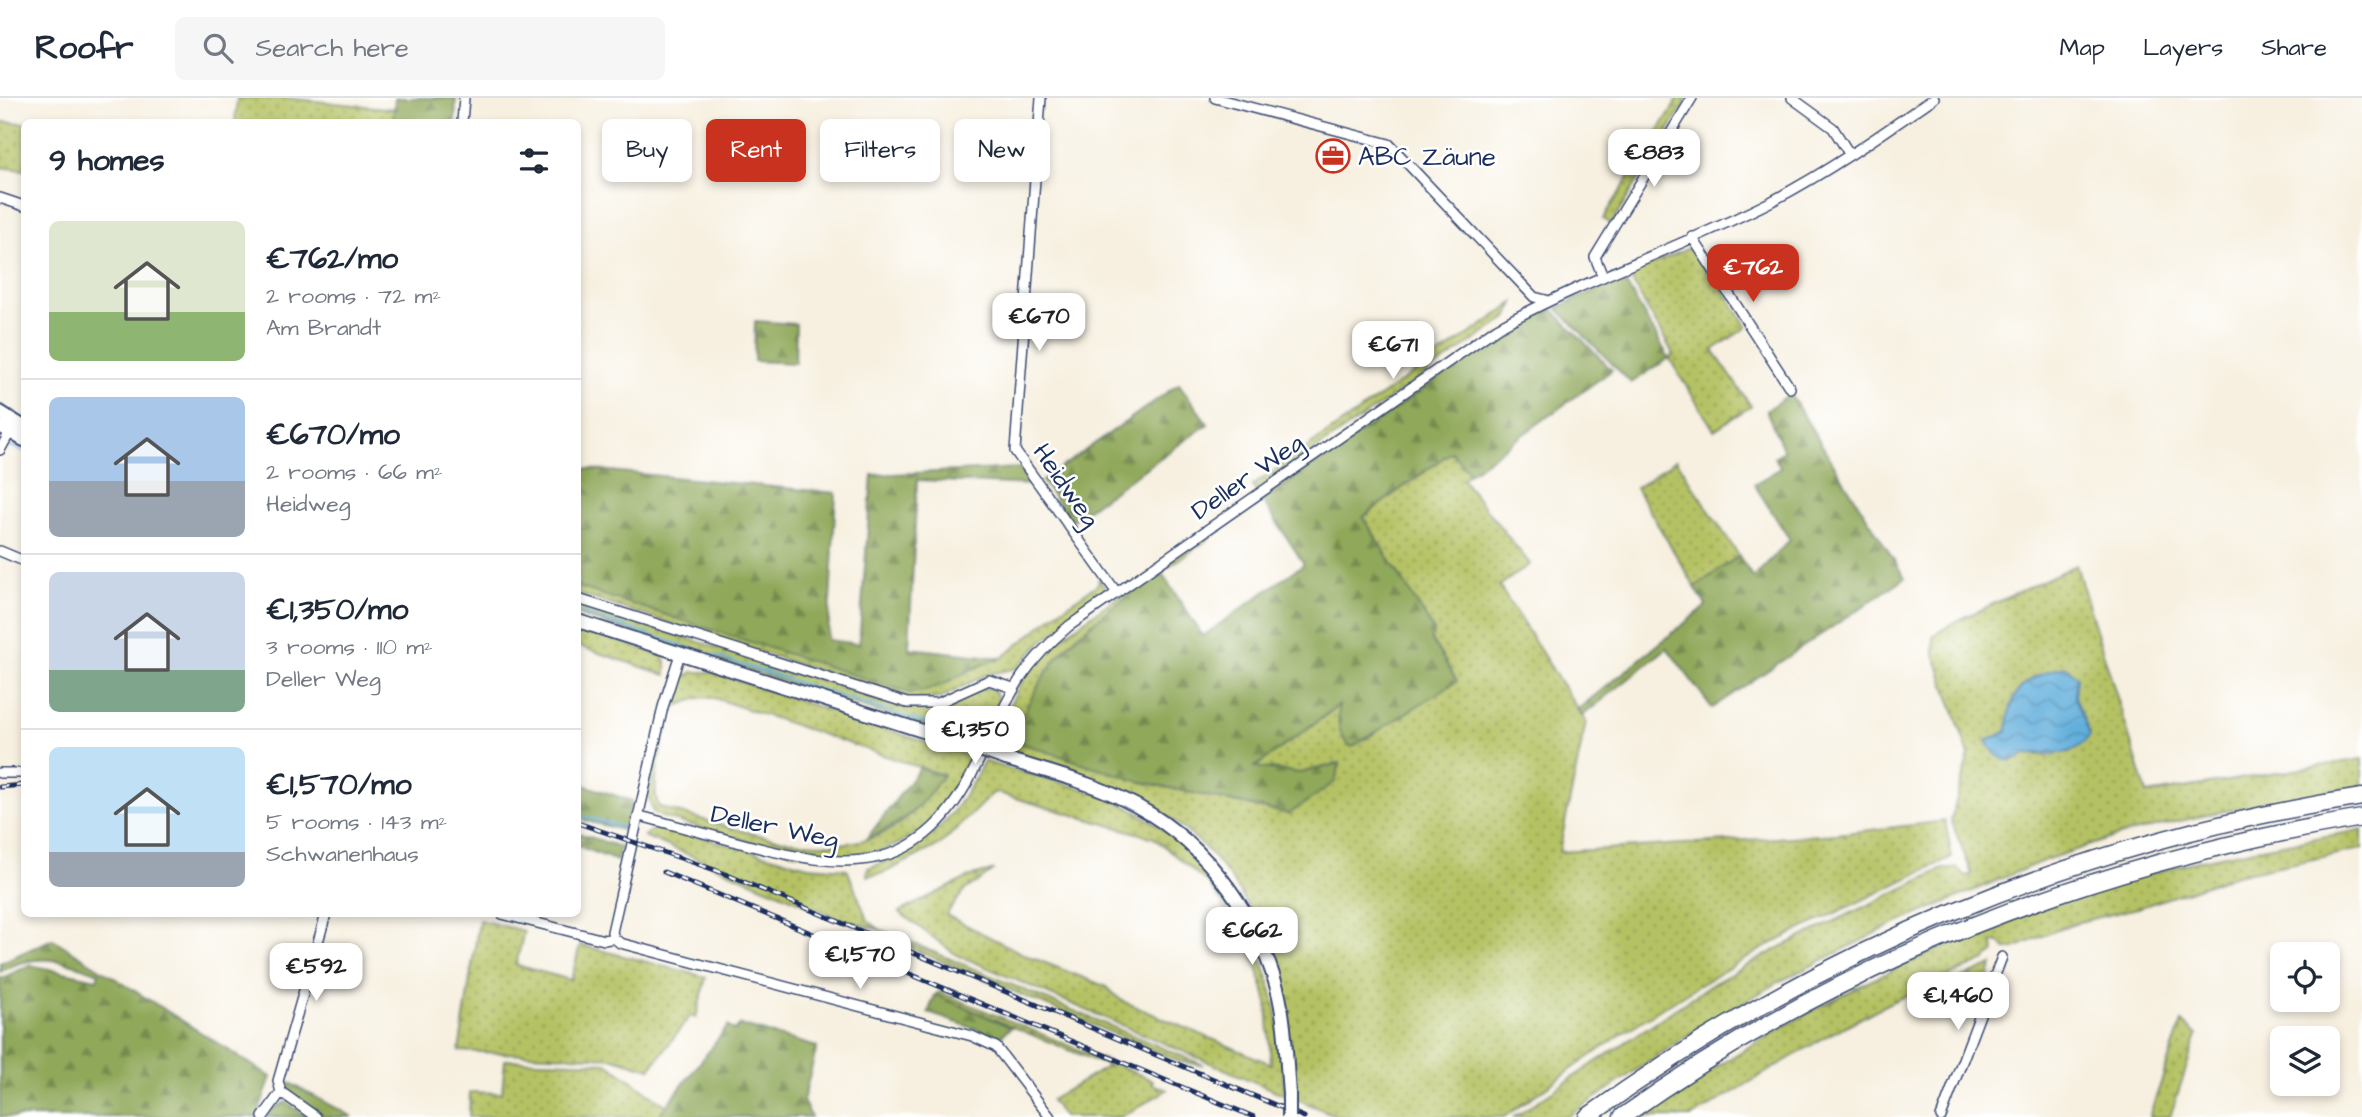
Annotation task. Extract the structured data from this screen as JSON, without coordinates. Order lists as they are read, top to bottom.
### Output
{
  "streets": {
    "street": ["Deller Weg", "Heidweg"]
  },
  "crossings": [
    ["Deller Weg", "Heidweg"]
  ],
  "places": {
    "office": ["ABC Zäune"]
  },
  "page": {
    "header": "Roofr",
    "search": "Search here",
    "nav": ["Map", "Layers", "Share"],
    "chip": [
      "Buy",
      "Rent",
      "Filters",
      "New"
    ],
    "heading": "9 homes",
    "price": [
      "€883",
      "€762",
      "€670",
      "€671",
      "€1,350",
      "€662",
      "€1,570",
      "€592",
      "€1,460"
    ],
    "list": [
      {
        "name": "€762/mo",
        "note": "2 rooms · 72 m² · Am Brandt"
      },
      {
        "name": "€670/mo",
        "note": "2 rooms · 66 m² · Heidweg"
      },
      {
        "name": "€1,350/mo",
        "note": "3 rooms · 110 m² · Deller Weg"
      },
      {
        "name": "€1,570/mo",
        "note": "5 rooms · 143 m² · Schwanenhaus"
      }
    ]
  }
}
